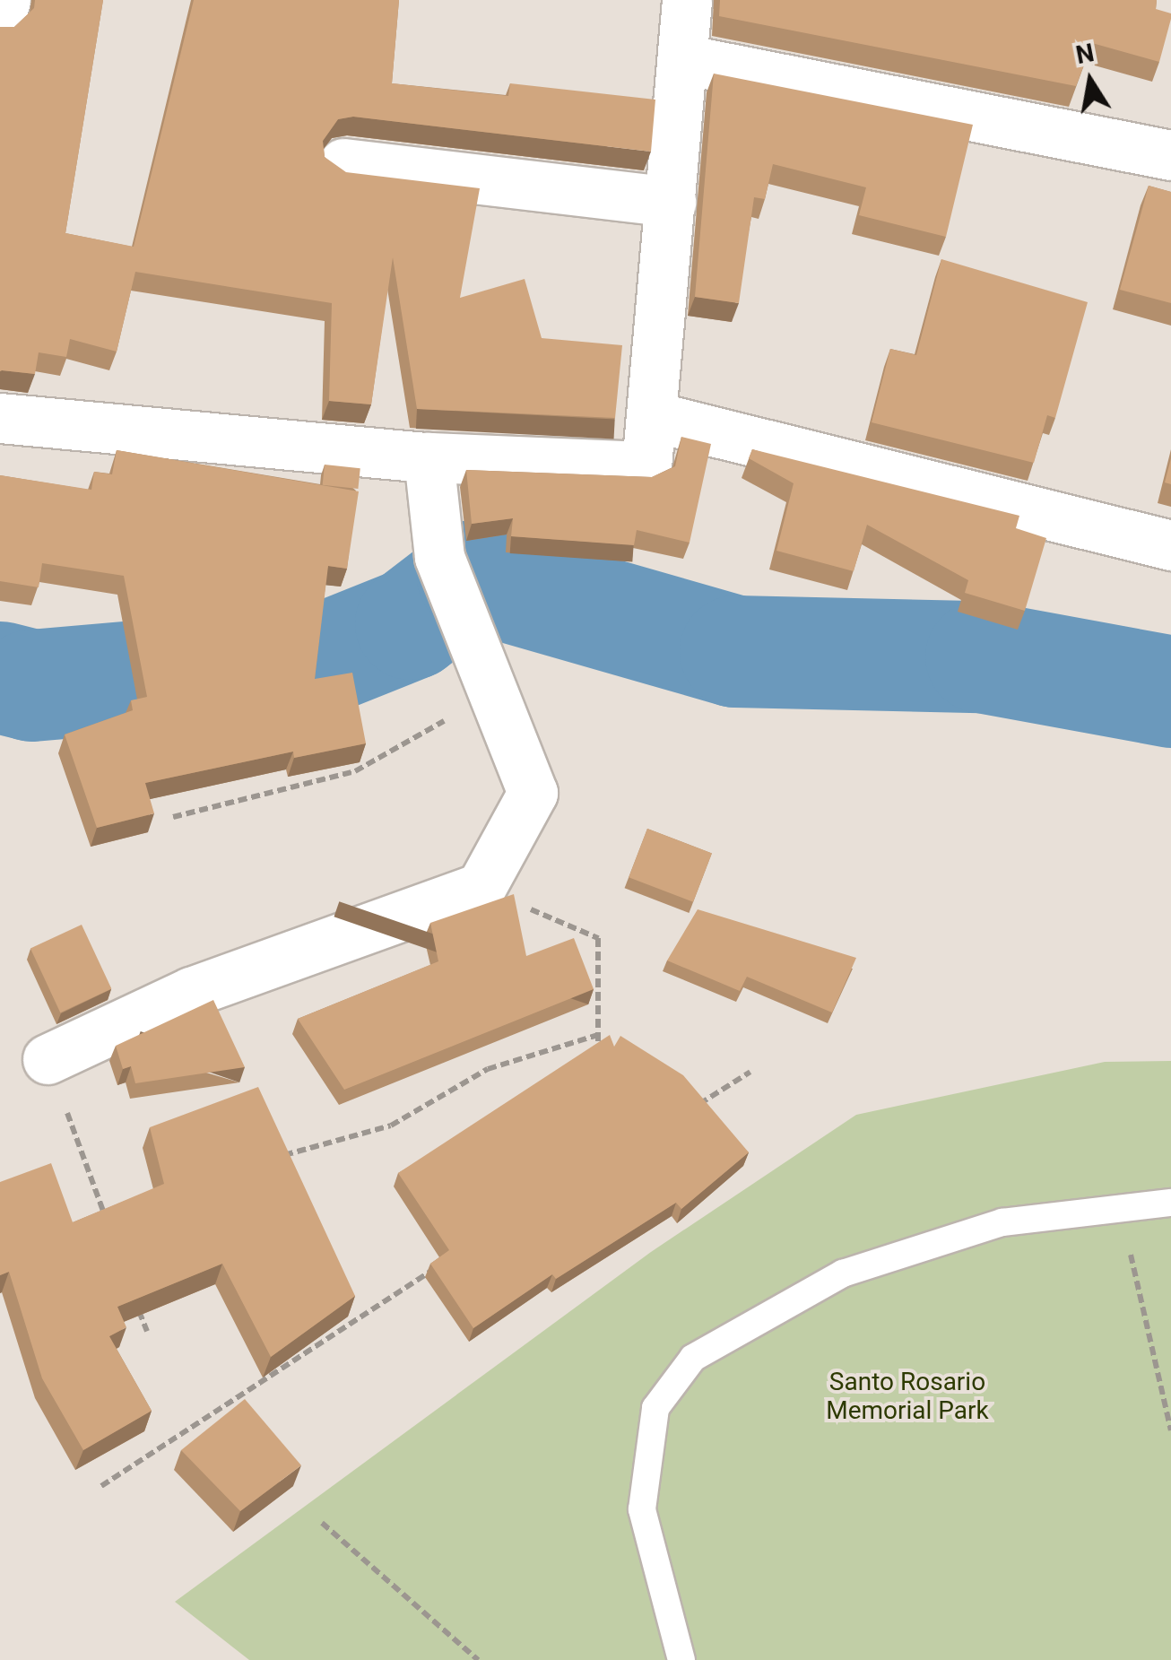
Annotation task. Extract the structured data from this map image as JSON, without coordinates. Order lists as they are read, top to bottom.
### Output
{
  "parks": ["Santo Rosario Memorial Park"],
  "north": "top"
}
